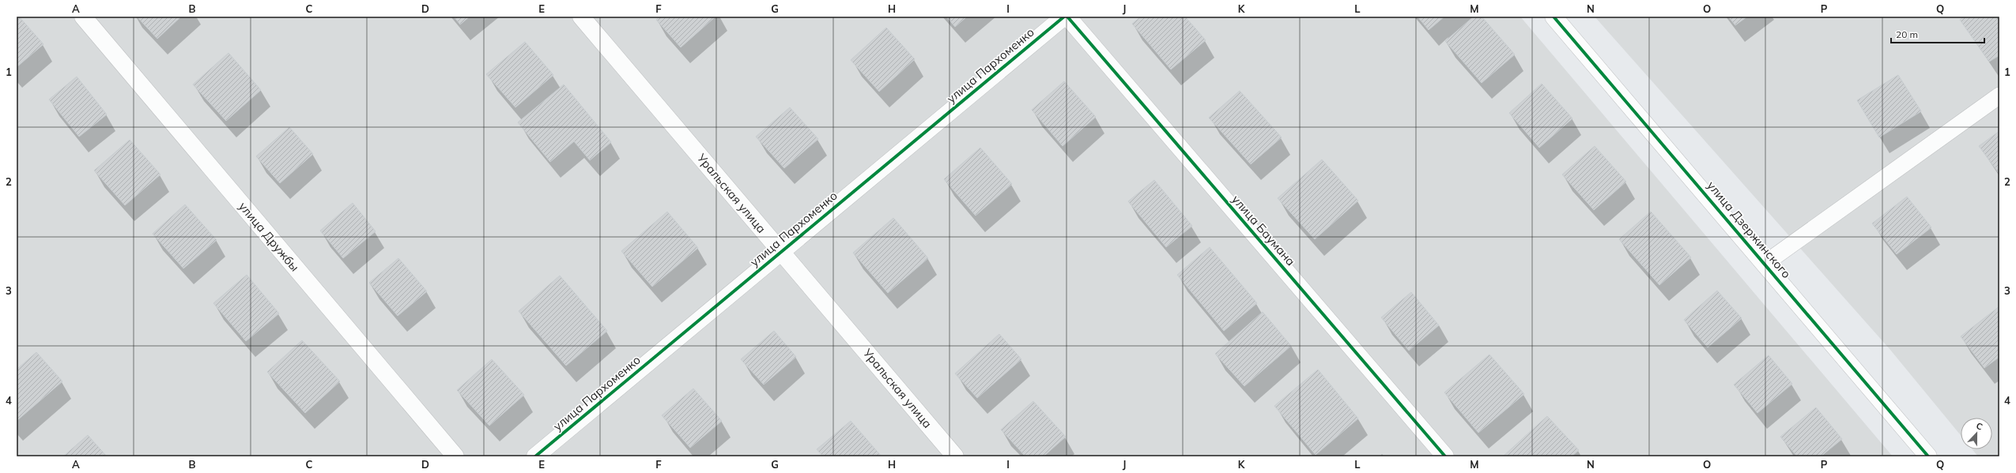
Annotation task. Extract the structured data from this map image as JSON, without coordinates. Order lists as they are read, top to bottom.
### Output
{
  "streets": {
    "street": [
      "улица Пархоменко",
      "Уральская улица",
      "улица Дзержинского",
      "улица Баумана",
      "улица Дружбы"
    ]
  },
  "crossings": [
    ["улица Пархоменко", "Уральская улица"]
  ],
  "scale_bar": "20 m",
  "north": "top",
  "grid": {
    "columns": [
      "A",
      "B",
      "C",
      "D",
      "E",
      "F",
      "G",
      "H",
      "I",
      "J",
      "K",
      "L",
      "M",
      "N",
      "O",
      "P",
      "Q"
    ],
    "rows": [
      "1",
      "2",
      "3",
      "4"
    ]
  }
}
